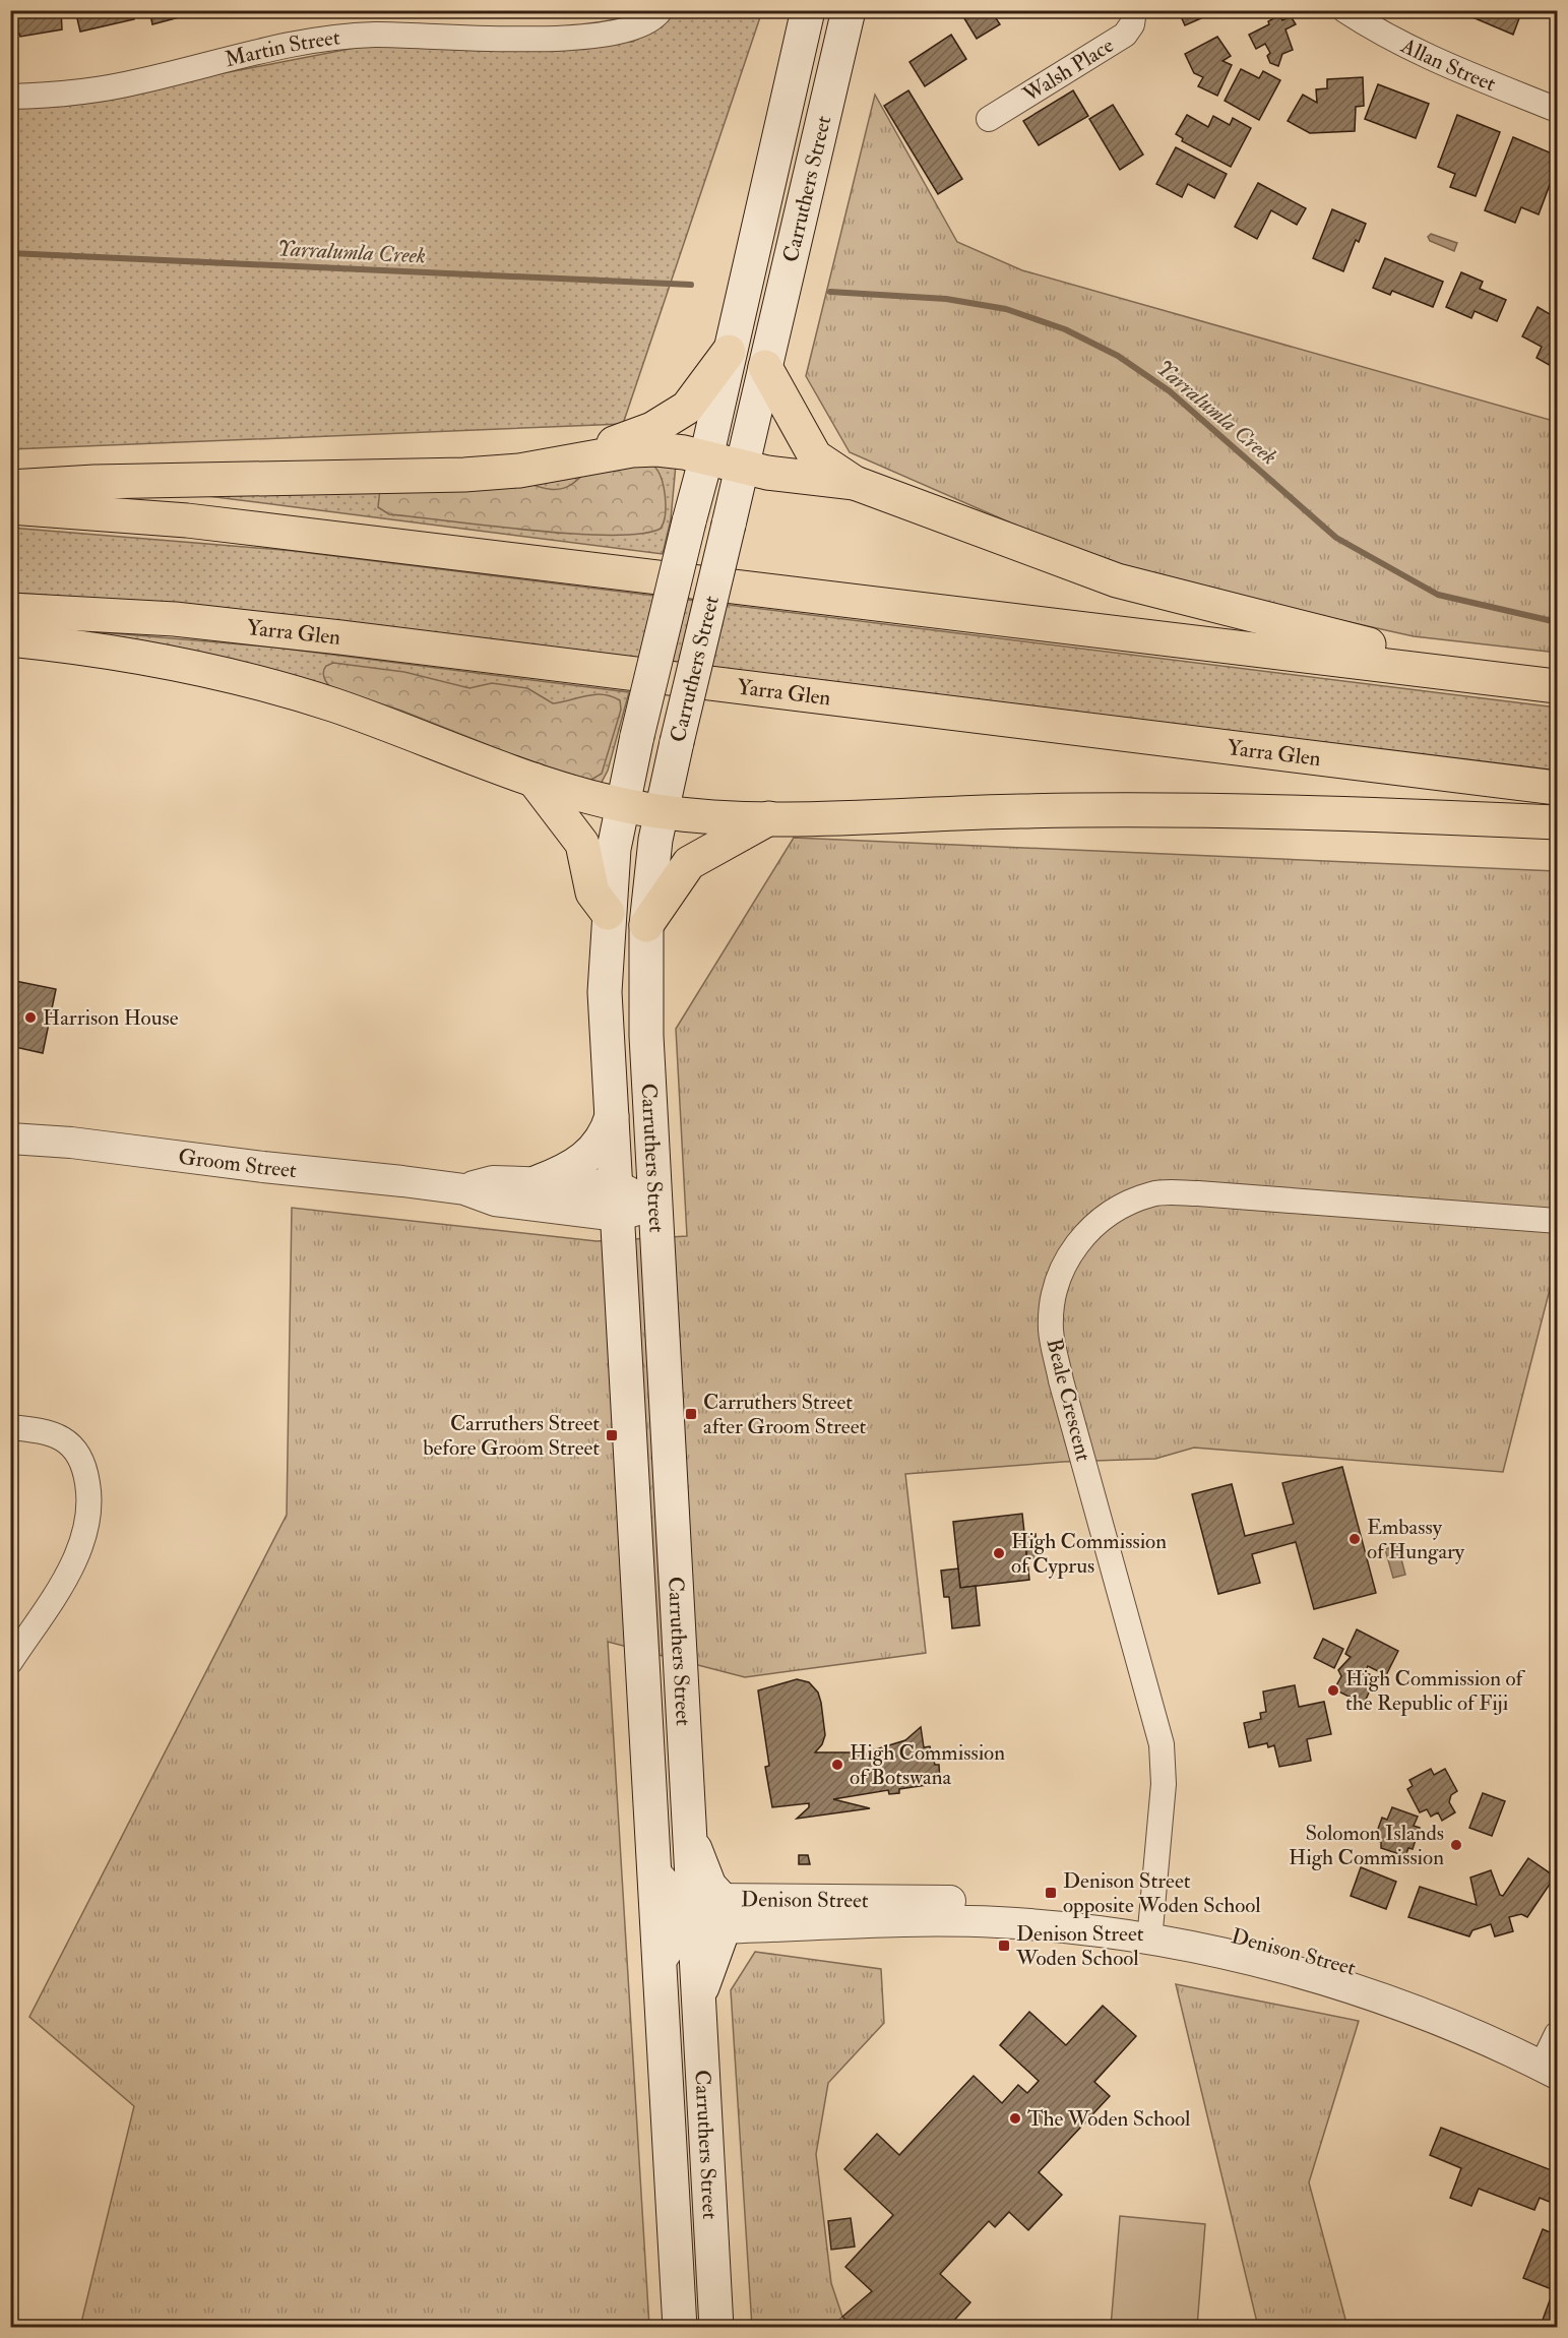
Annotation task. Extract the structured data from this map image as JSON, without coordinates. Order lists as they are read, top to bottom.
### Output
{
  "streets": {
    "highway": ["Yarra Glen"],
    "main road": ["Carruthers Street"],
    "street": [
      "Martin Street",
      "Allan Street",
      "Walsh Place",
      "Groom Street",
      "Beale Crescent",
      "Denison Street"
    ]
  },
  "crossings": [
    ["Carruthers Street", "Groom Street"],
    ["Carruthers Street", "Denison Street"],
    ["Beale Crescent", "Denison Street"]
  ],
  "water": ["Yarralumla Creek"],
  "places": {
    "other": [
      "Harrison House",
      "Embassy of Hungary",
      "High Commission of Cyprus",
      "High Commission of the Republic of Fiji",
      "High Commission of Botswana",
      "Solomon Islands High Commission",
      "The Woden School"
    ],
    "transit": [
      "Carruthers Street after Groom Street",
      "Carruthers Street before Groom Street",
      "Denison Street opposite Woden School",
      "Denison Street Woden School"
    ]
  }
}
